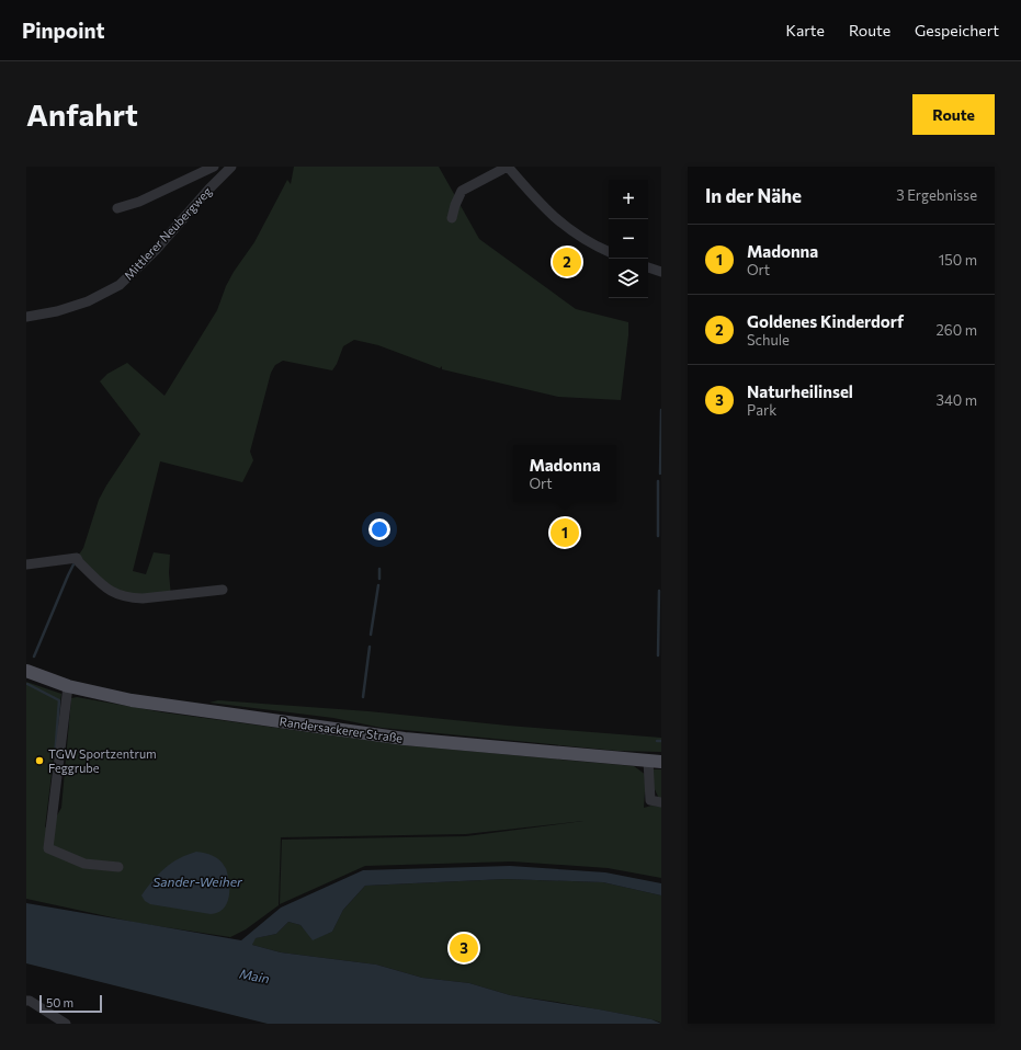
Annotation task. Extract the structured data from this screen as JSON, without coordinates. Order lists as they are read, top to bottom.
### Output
{
  "streets": {
    "main road": ["Randersackerer Straße"],
    "street": ["Mittlerer Neubergweg"]
  },
  "water": ["Sander-Weiher", "Main"],
  "places": ["TGW Sportzentrum Feggrube"],
  "scale_bar": "50 m",
  "page": {
    "header": "Pinpoint",
    "nav": ["Karte", "Route", "Gespeichert"],
    "buttons": "Route",
    "title": "Anfahrt",
    "heading": ["In der Nähe", "3 Ergebnisse"],
    "map_buttons": ["+", "−"],
    "list": [
      {
        "mark": "1",
        "name": "Madonna",
        "note": "Ort",
        "value": "150 m"
      },
      {
        "mark": "2",
        "name": "Goldenes Kinderdorf",
        "note": "Schule",
        "value": "260 m"
      },
      {
        "mark": "3",
        "name": "Naturheilinsel",
        "note": "Park",
        "value": "340 m"
      }
    ],
    "pins": ["2", "1", "3"],
    "popup": ["Madonna", "Ort"],
    "scale": "50 m"
  }
}
